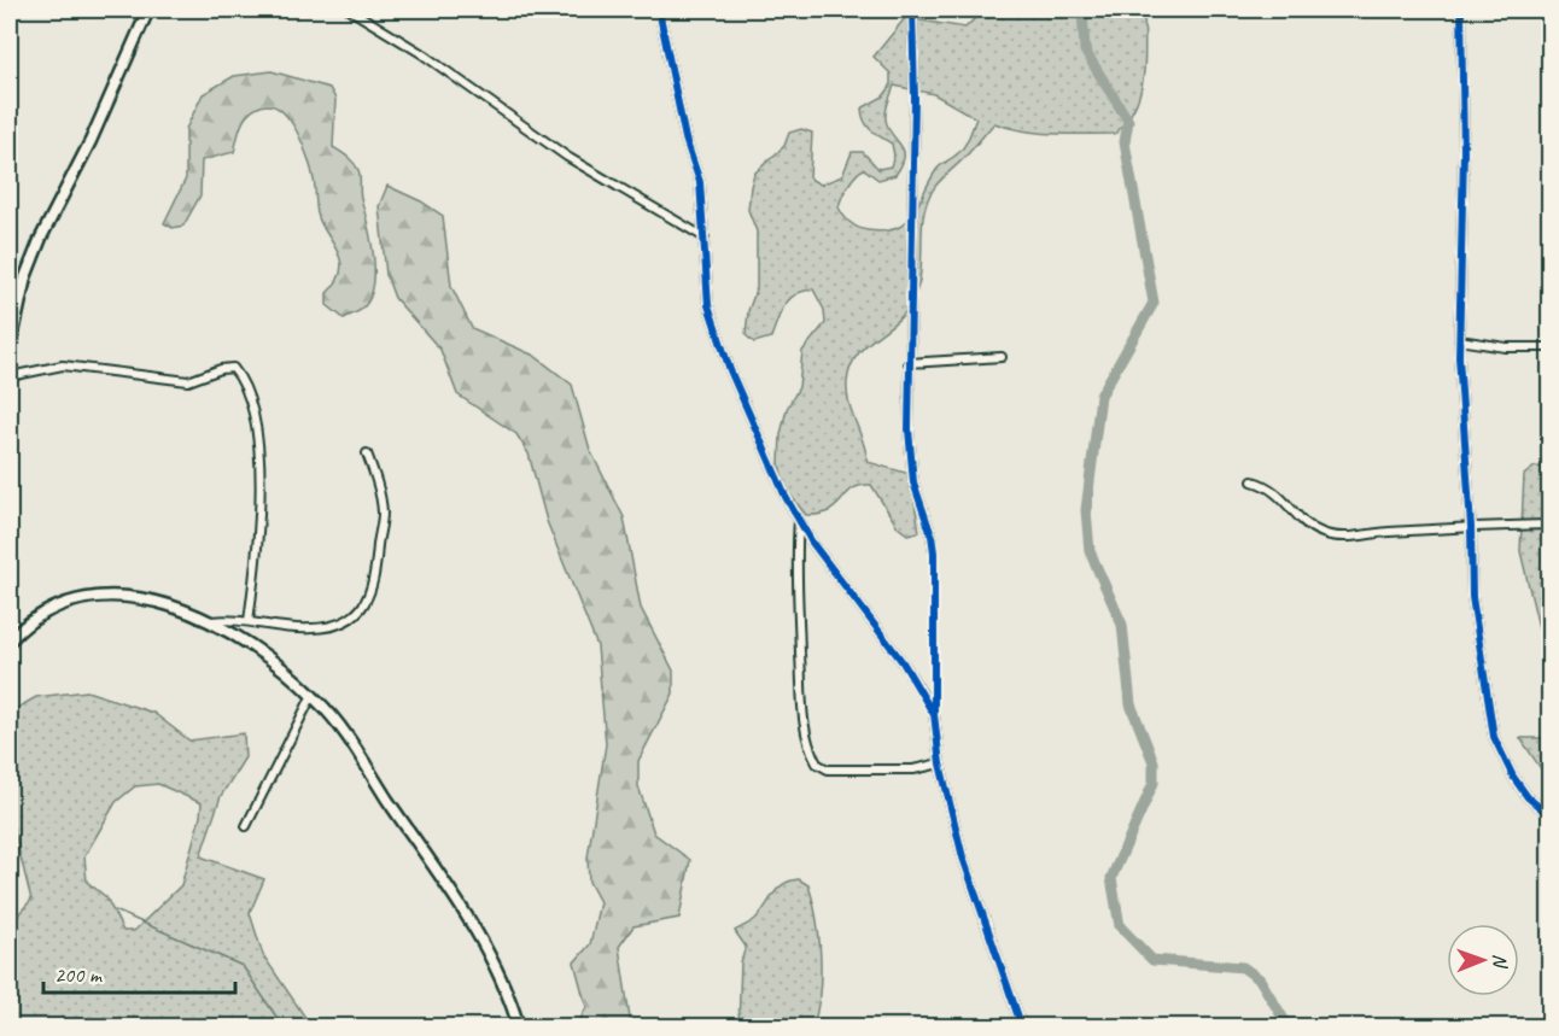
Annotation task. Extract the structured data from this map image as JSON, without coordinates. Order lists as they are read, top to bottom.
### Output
{
  "scale_bar": "200 m",
  "north": "right"
}
